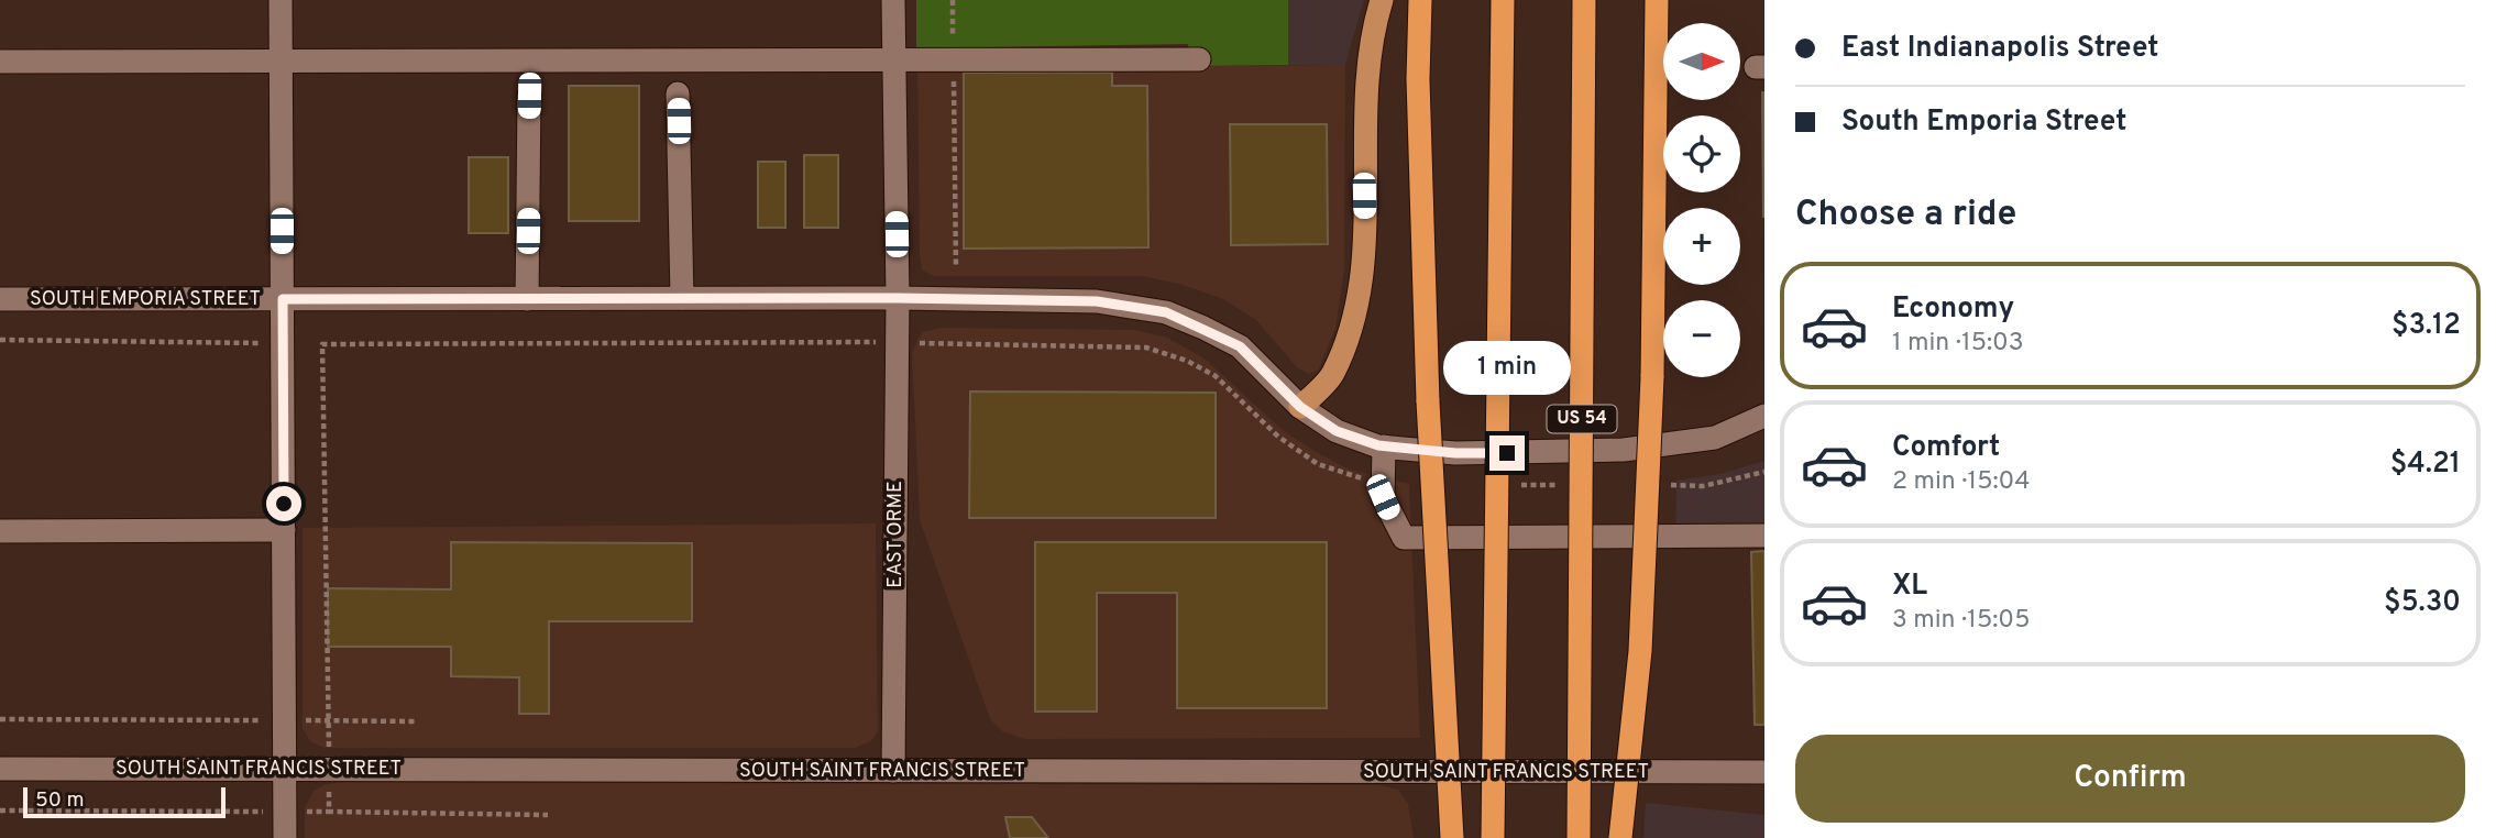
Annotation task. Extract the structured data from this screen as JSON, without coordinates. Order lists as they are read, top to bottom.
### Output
{
  "streets": {
    "highway": ["US 54"],
    "street": ["SOUTH EMPORIA STREET", "EAST ORME", "SOUTH SAINT FRANCIS STREET"]
  },
  "crossings": [
    ["SOUTH EMPORIA STREET", "EAST ORME"],
    ["EAST ORME", "SOUTH SAINT FRANCIS STREET"]
  ],
  "scale_bar": "50 m",
  "north": "right",
  "page": {
    "banner": ["East Indianapolis Street", "South Emporia Street"],
    "map_buttons": ["+", "−"],
    "heading": "Choose a ride",
    "list": [
      {
        "name": "Economy",
        "note": "1 min · 15:03",
        "value": "$3.12"
      },
      {
        "name": "Comfort",
        "note": "2 min · 15:04",
        "value": "$4.21"
      },
      {
        "name": "XL",
        "note": "3 min · 15:05",
        "value": "$5.30"
      }
    ],
    "bubble": "1 min",
    "buttons": "Confirm",
    "scale": "50 m"
  }
}
